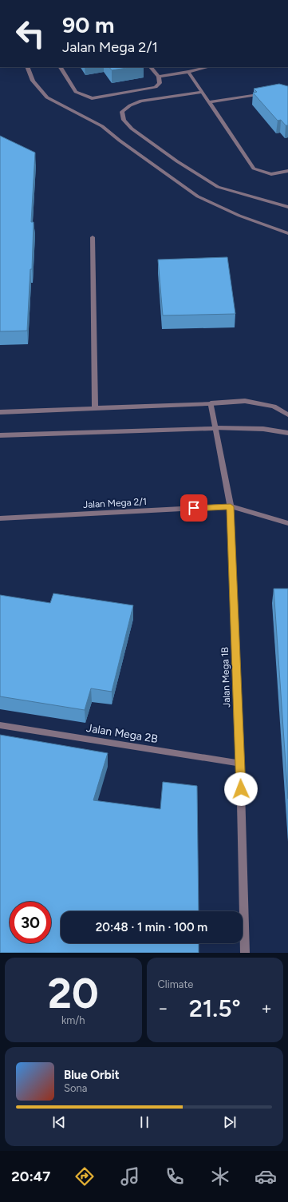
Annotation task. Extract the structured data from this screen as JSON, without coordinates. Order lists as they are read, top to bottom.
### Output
{
  "streets": {
    "street": ["Jalan Mega 2/1", "Jalan Mega 1B", "Jalan Mega 2B"]
  },
  "crossings": [
    ["Jalan Mega 2/1", "Jalan Mega 1B"],
    ["Jalan Mega 1B", "Jalan Mega 2B"]
  ],
  "page": {
    "turn": ["90 m", "Jalan Mega 2/1"],
    "limit": "30",
    "trip": "20:48 · 1 min · 100 m",
    "tile": [
      ["20", "km/h"],
      "Climate"
    ],
    "heat": ["−", "21.5°", "+"],
    "song": ["Blue Orbit", "Sona"],
    "tabs": "20:47"
  }
}
